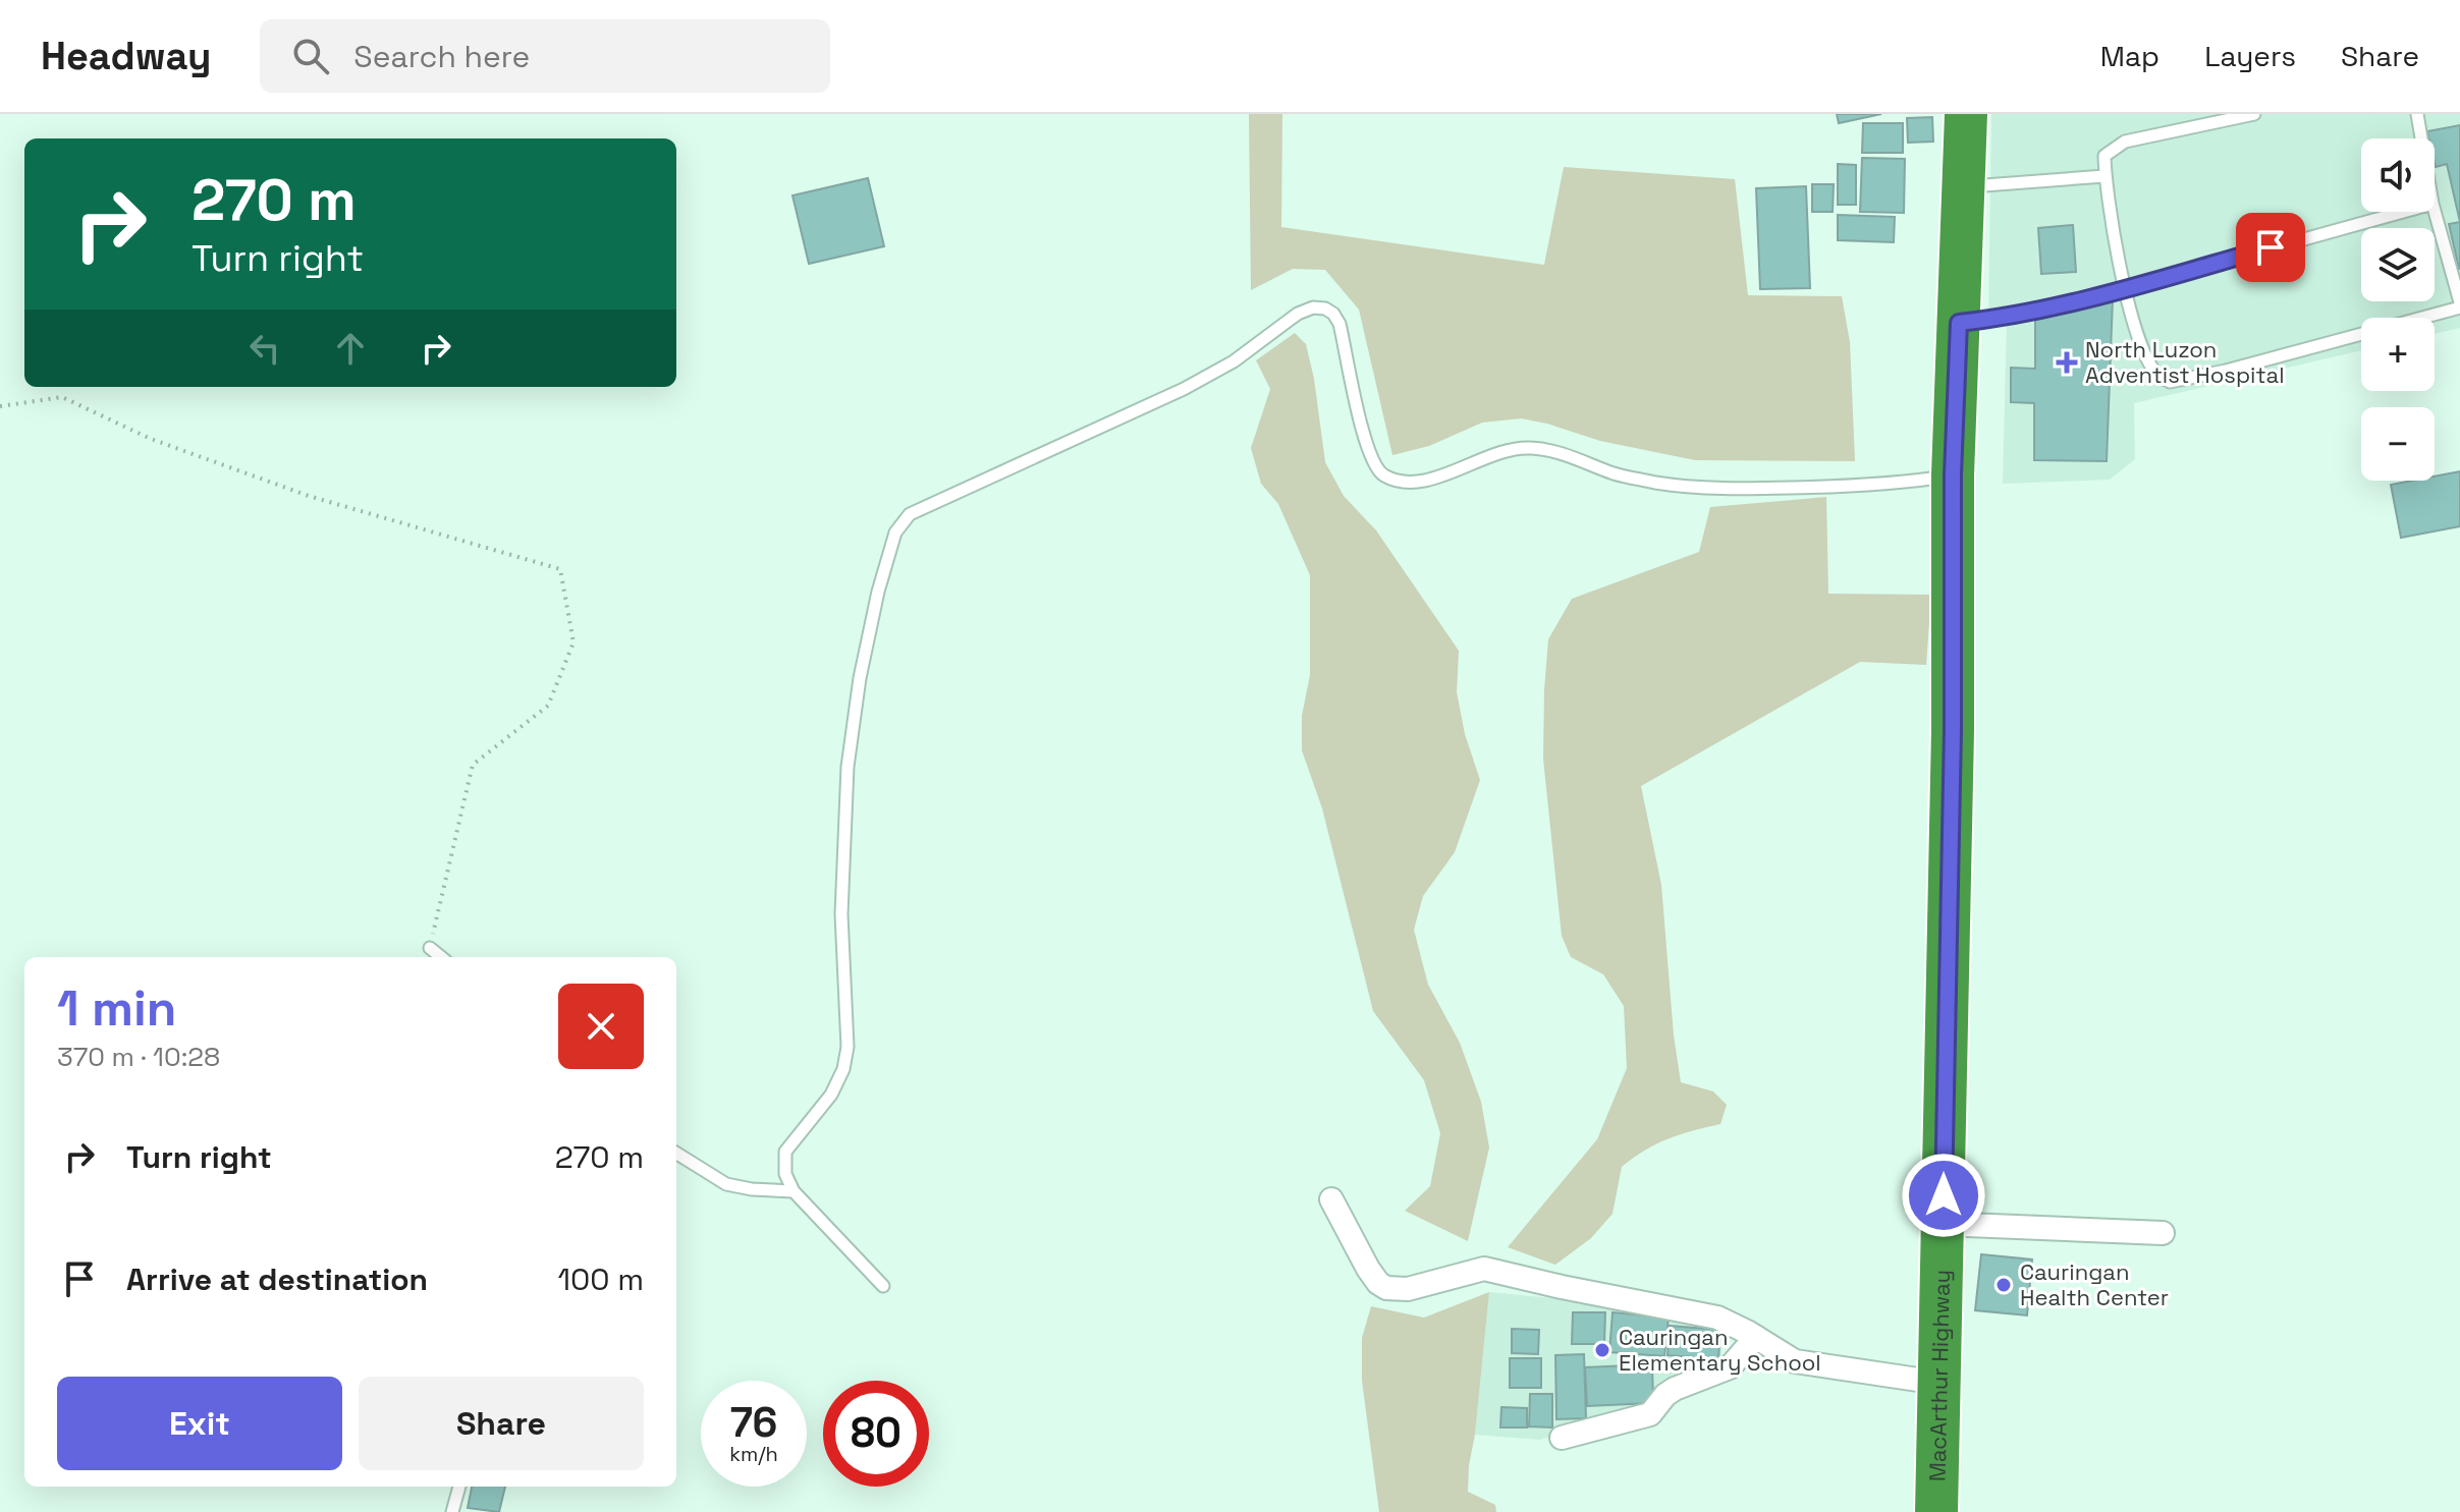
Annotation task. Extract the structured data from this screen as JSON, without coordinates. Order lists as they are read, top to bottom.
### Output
{
  "streets": {
    "highway": ["MacArthur Highway"]
  },
  "places": {
    "health": ["North Luzon Adventist Hospital"],
    "other": ["Cauringan Health Center", "Cauringan Elementary School"]
  },
  "page": {
    "header": "Headway",
    "search": "Search here",
    "nav": ["Map", "Layers", "Share"],
    "map_buttons": ["+", "−"],
    "turn": ["270 m", "Turn right"],
    "heading": ["1 min", "370 m · 10:28"],
    "list": [
      {
        "name": "Turn right",
        "value": "270 m"
      },
      {
        "name": "Arrive at destination",
        "value": "100 m"
      }
    ],
    "buttons": ["Exit", "Share"],
    "speed": "76 km/h",
    "limit": "80"
  }
}
